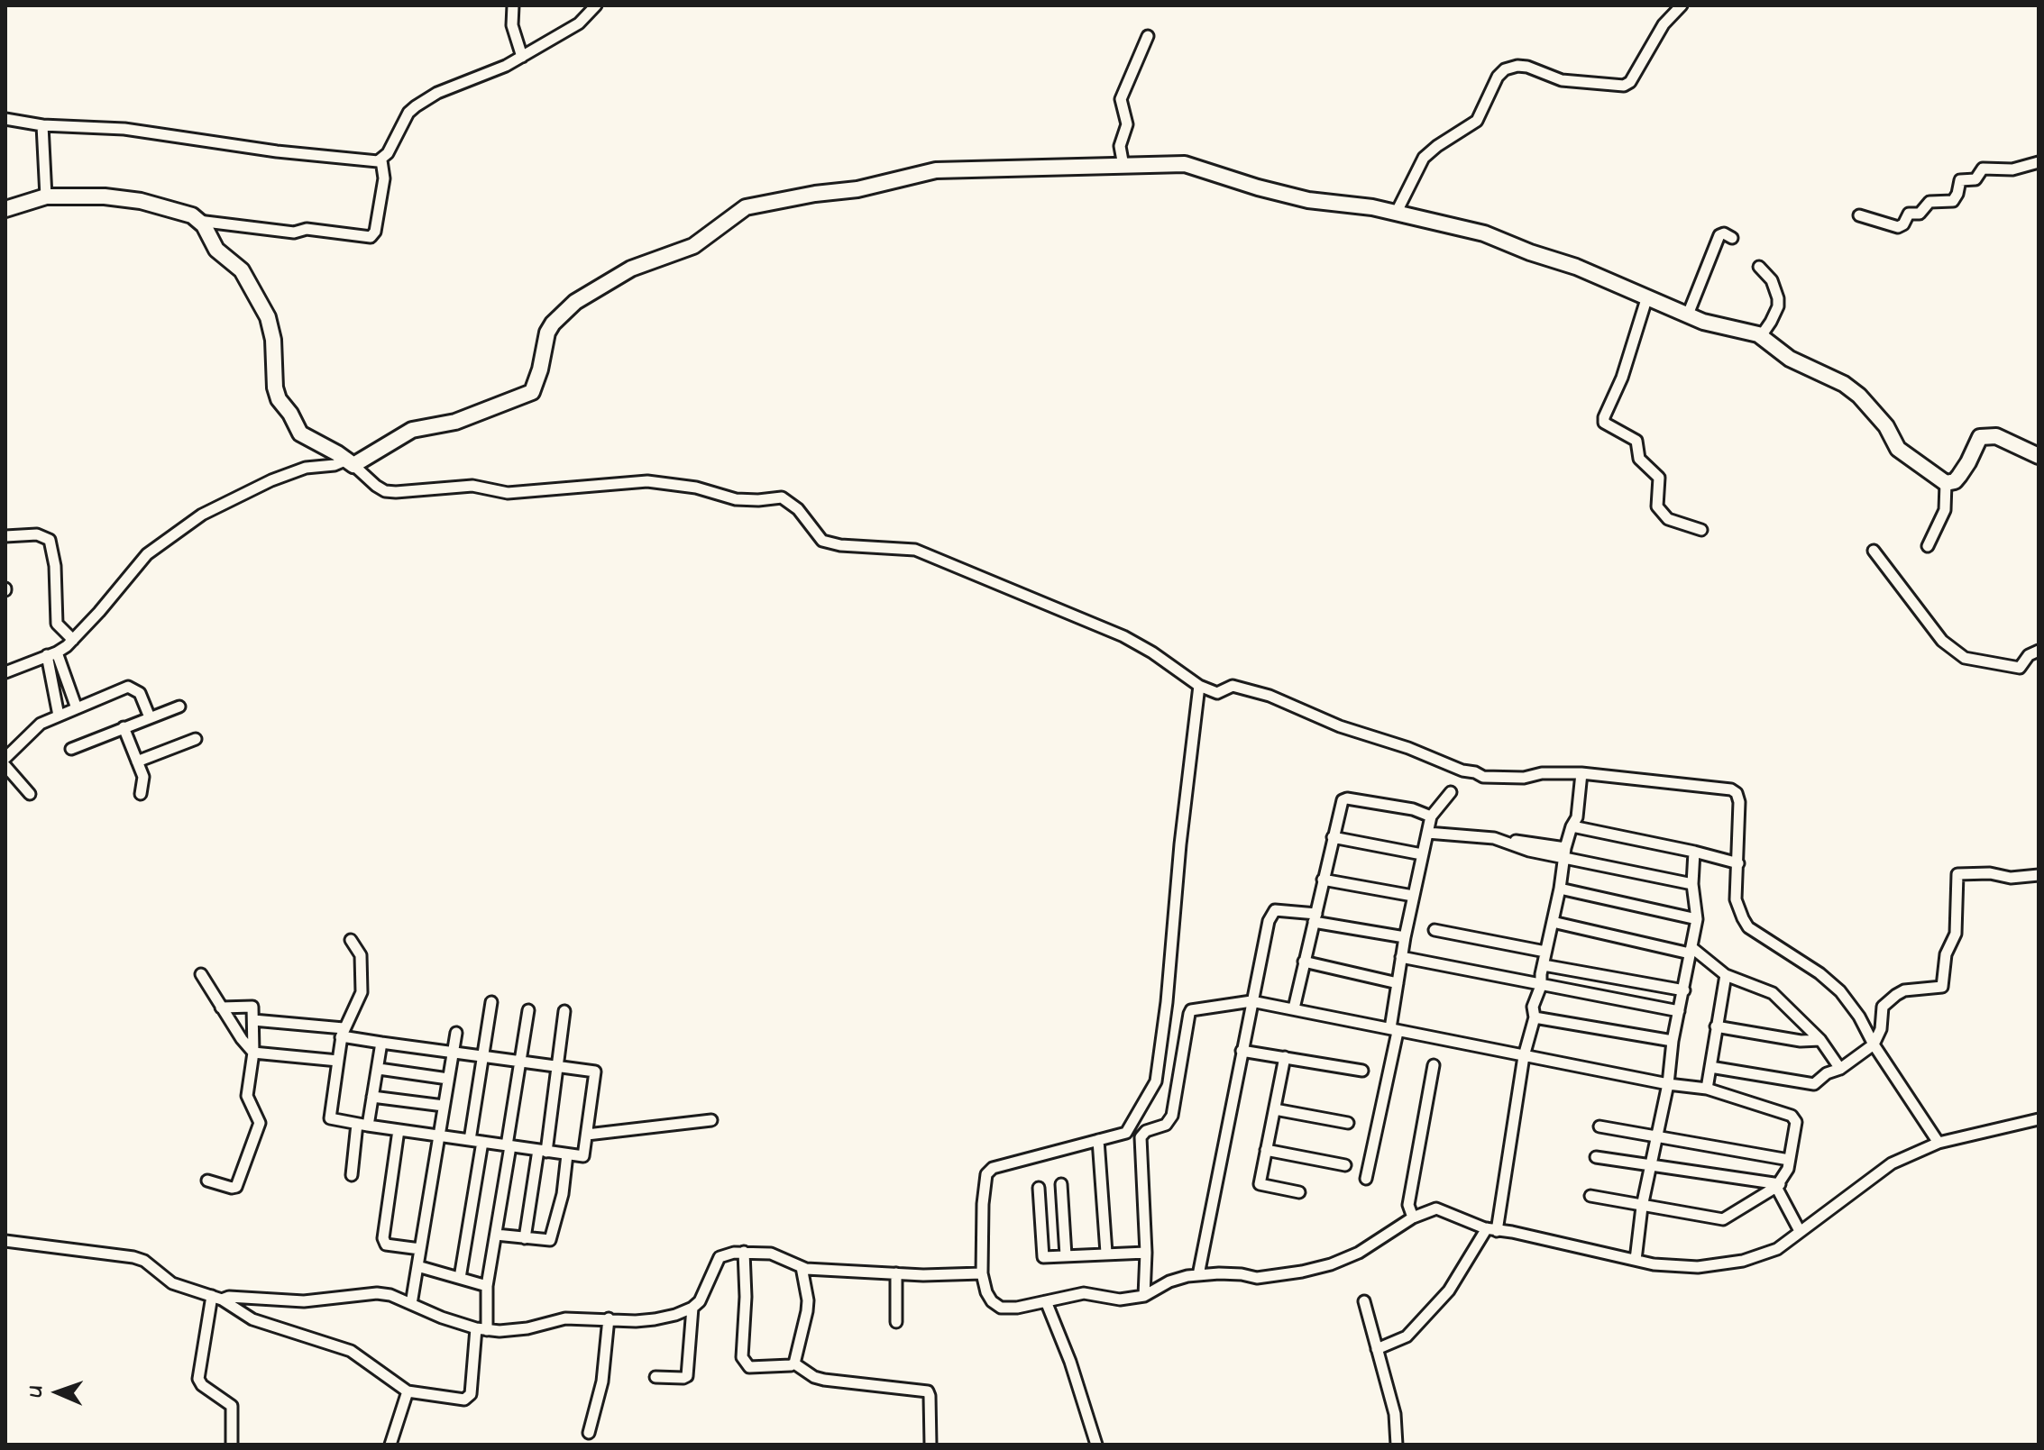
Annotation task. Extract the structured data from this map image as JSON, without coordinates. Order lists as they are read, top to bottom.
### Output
{
  "north": "left"
}
